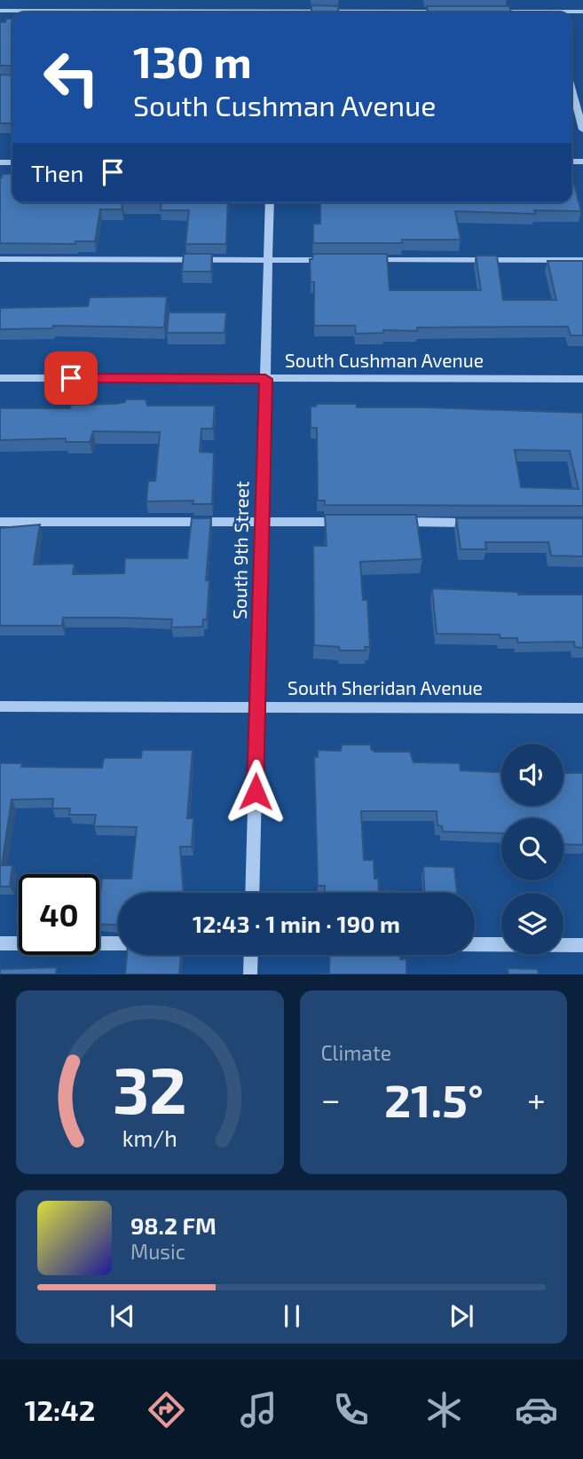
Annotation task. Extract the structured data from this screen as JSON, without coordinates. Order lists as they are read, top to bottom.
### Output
{
  "streets": {
    "street": ["South Cushman Avenue", "South 9th Street", "South Sheridan Avenue"]
  },
  "crossings": [
    ["South Cushman Avenue", "South 9th Street"],
    ["South 9th Street", "South Sheridan Avenue"]
  ],
  "page": {
    "turn": ["130 m", "South Cushman Avenue"],
    "then": "Then",
    "limit": "40",
    "trip": "12:43 · 1 min · 190 m",
    "tile": "Climate",
    "heat": ["−", "21.5°", "+"],
    "song": ["98.2 FM", "Music"],
    "tabs": "12:42",
    "gauge": ["32", "km/h"]
  }
}
